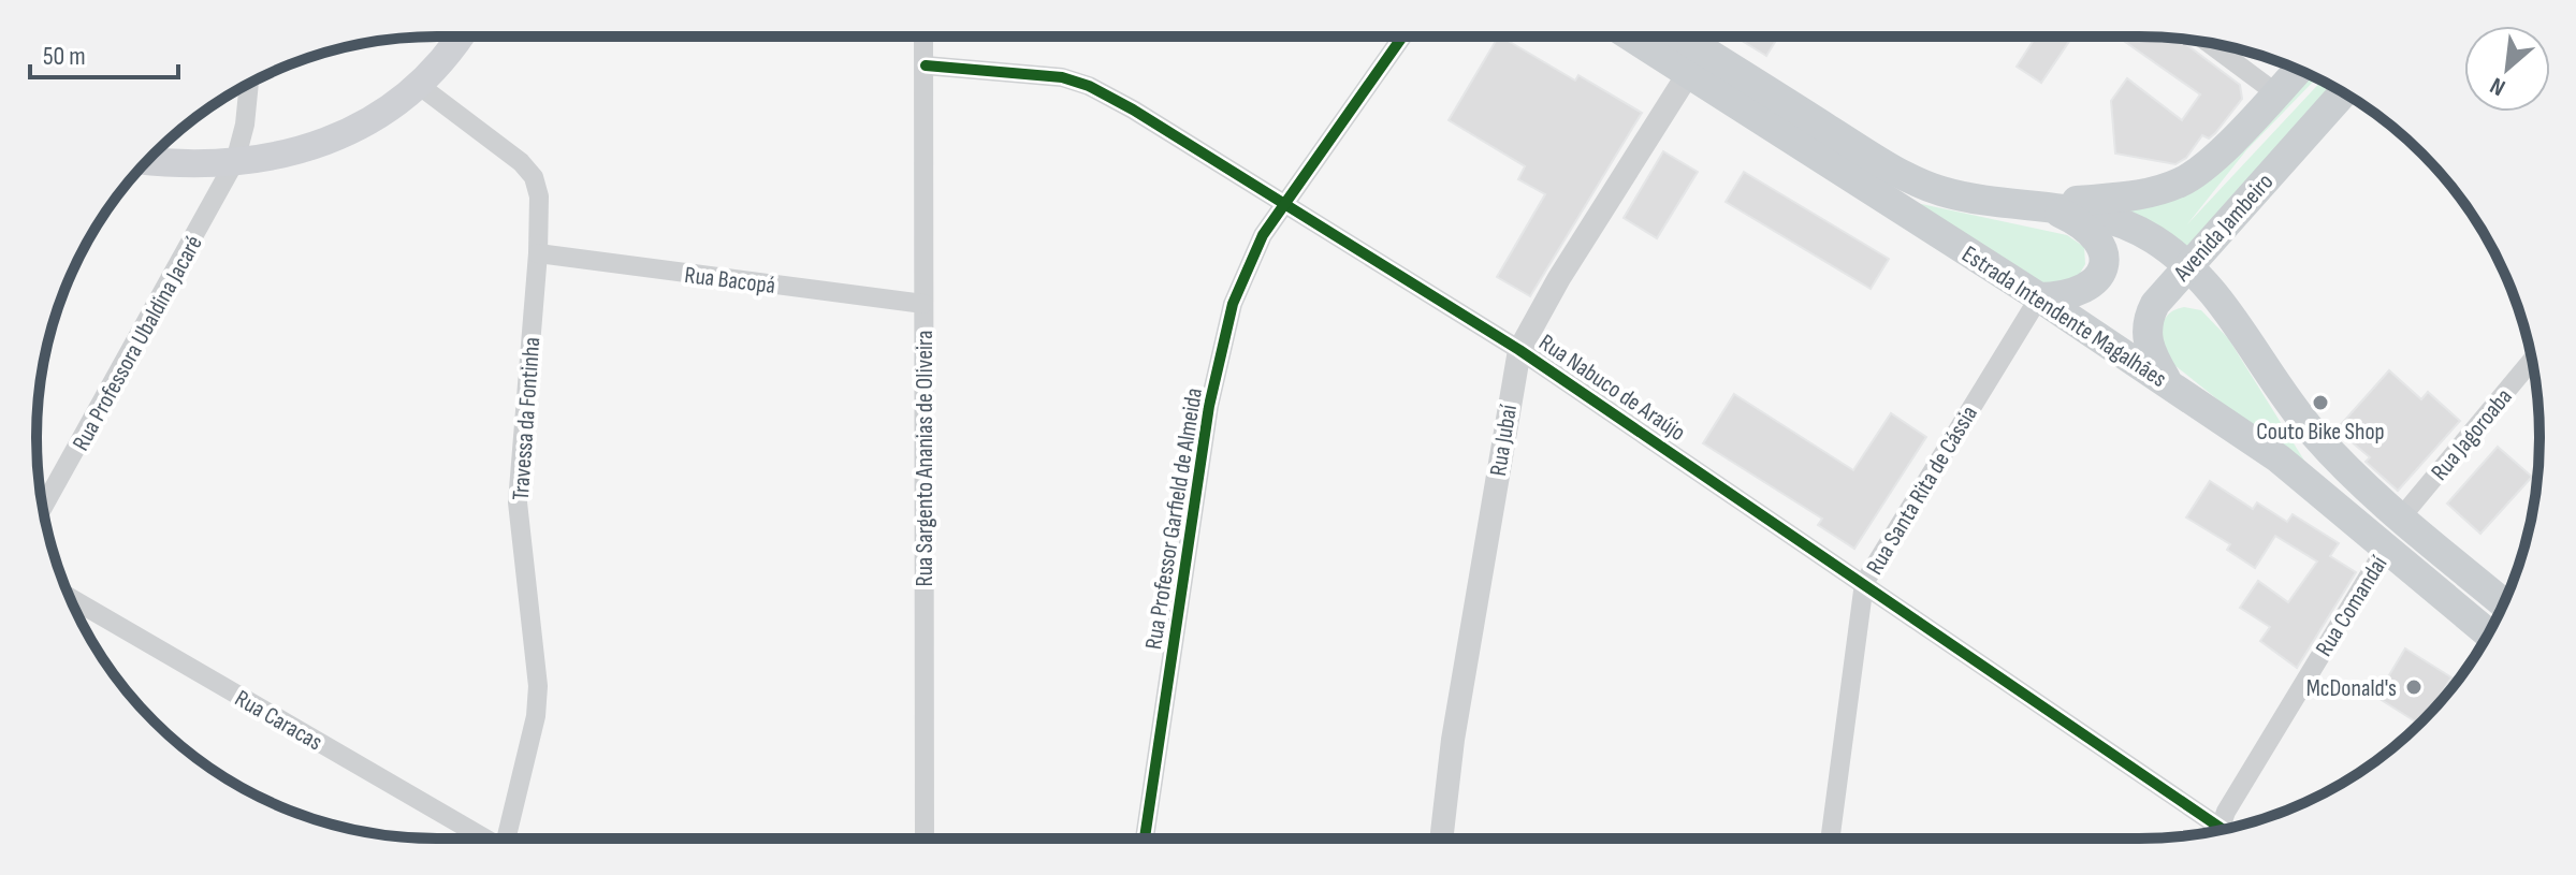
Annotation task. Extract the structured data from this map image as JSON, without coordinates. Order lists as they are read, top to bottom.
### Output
{
  "streets": {
    "main road": ["Avenida Jambeiro", "Estrada Intendente Magalhães"],
    "street": [
      "Rua Bacopá",
      "Rua Professora Ubaldina Jacaré",
      "Rua Nabuco de Araújo",
      "Travessa da Fontinha",
      "Rua Jagoroaba",
      "Rua Jubaí",
      "Rua Sargento Ananias de Oliveira",
      "Rua Santa Rita de Cássia",
      "Rua Professor Garfield de Almeida",
      "Rua Comandaí",
      "Rua Caracas"
    ]
  },
  "crossings": [
    ["Avenida Jambeiro", "Estrada Intendente Magalhães"],
    ["Rua Bacopá", "Travessa da Fontinha"],
    ["Rua Bacopá", "Rua Sargento Ananias de Oliveira"],
    ["Estrada Intendente Magalhães", "Rua Jubaí"],
    ["Estrada Intendente Magalhães", "Rua Santa Rita de Cássia"],
    ["Estrada Intendente Magalhães", "Rua Comandaí"],
    ["Rua Nabuco de Araújo", "Rua Jubaí"],
    ["Rua Nabuco de Araújo", "Rua Sargento Ananias de Oliveira"],
    ["Rua Nabuco de Araújo", "Rua Santa Rita de Cássia"],
    ["Rua Nabuco de Araújo", "Rua Professor Garfield de Almeida"]
  ],
  "places": ["Couto Bike Shop", "McDonald's"],
  "scale_bar": "50 m",
  "north": "bottom left"
}
